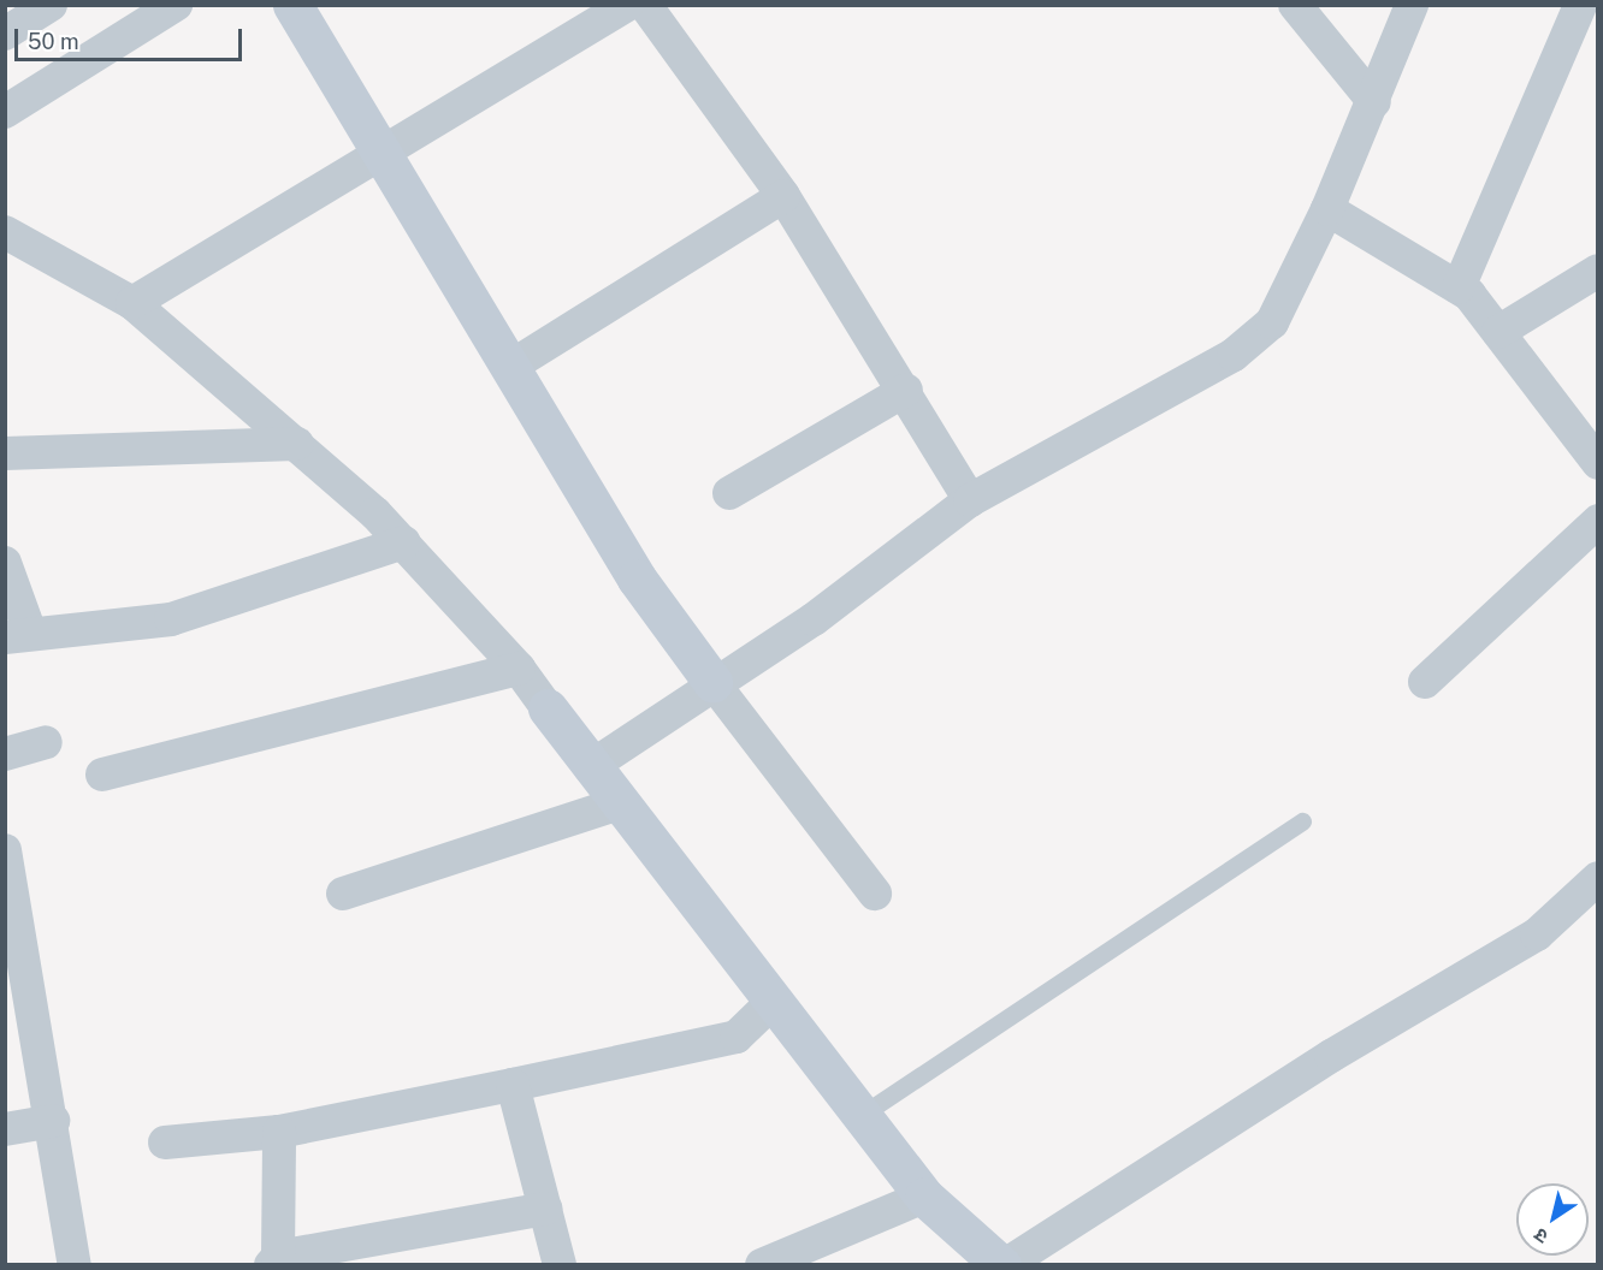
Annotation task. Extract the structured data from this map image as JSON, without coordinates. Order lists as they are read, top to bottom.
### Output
{
  "scale_bar": "50 m",
  "north": "bottom left"
}
